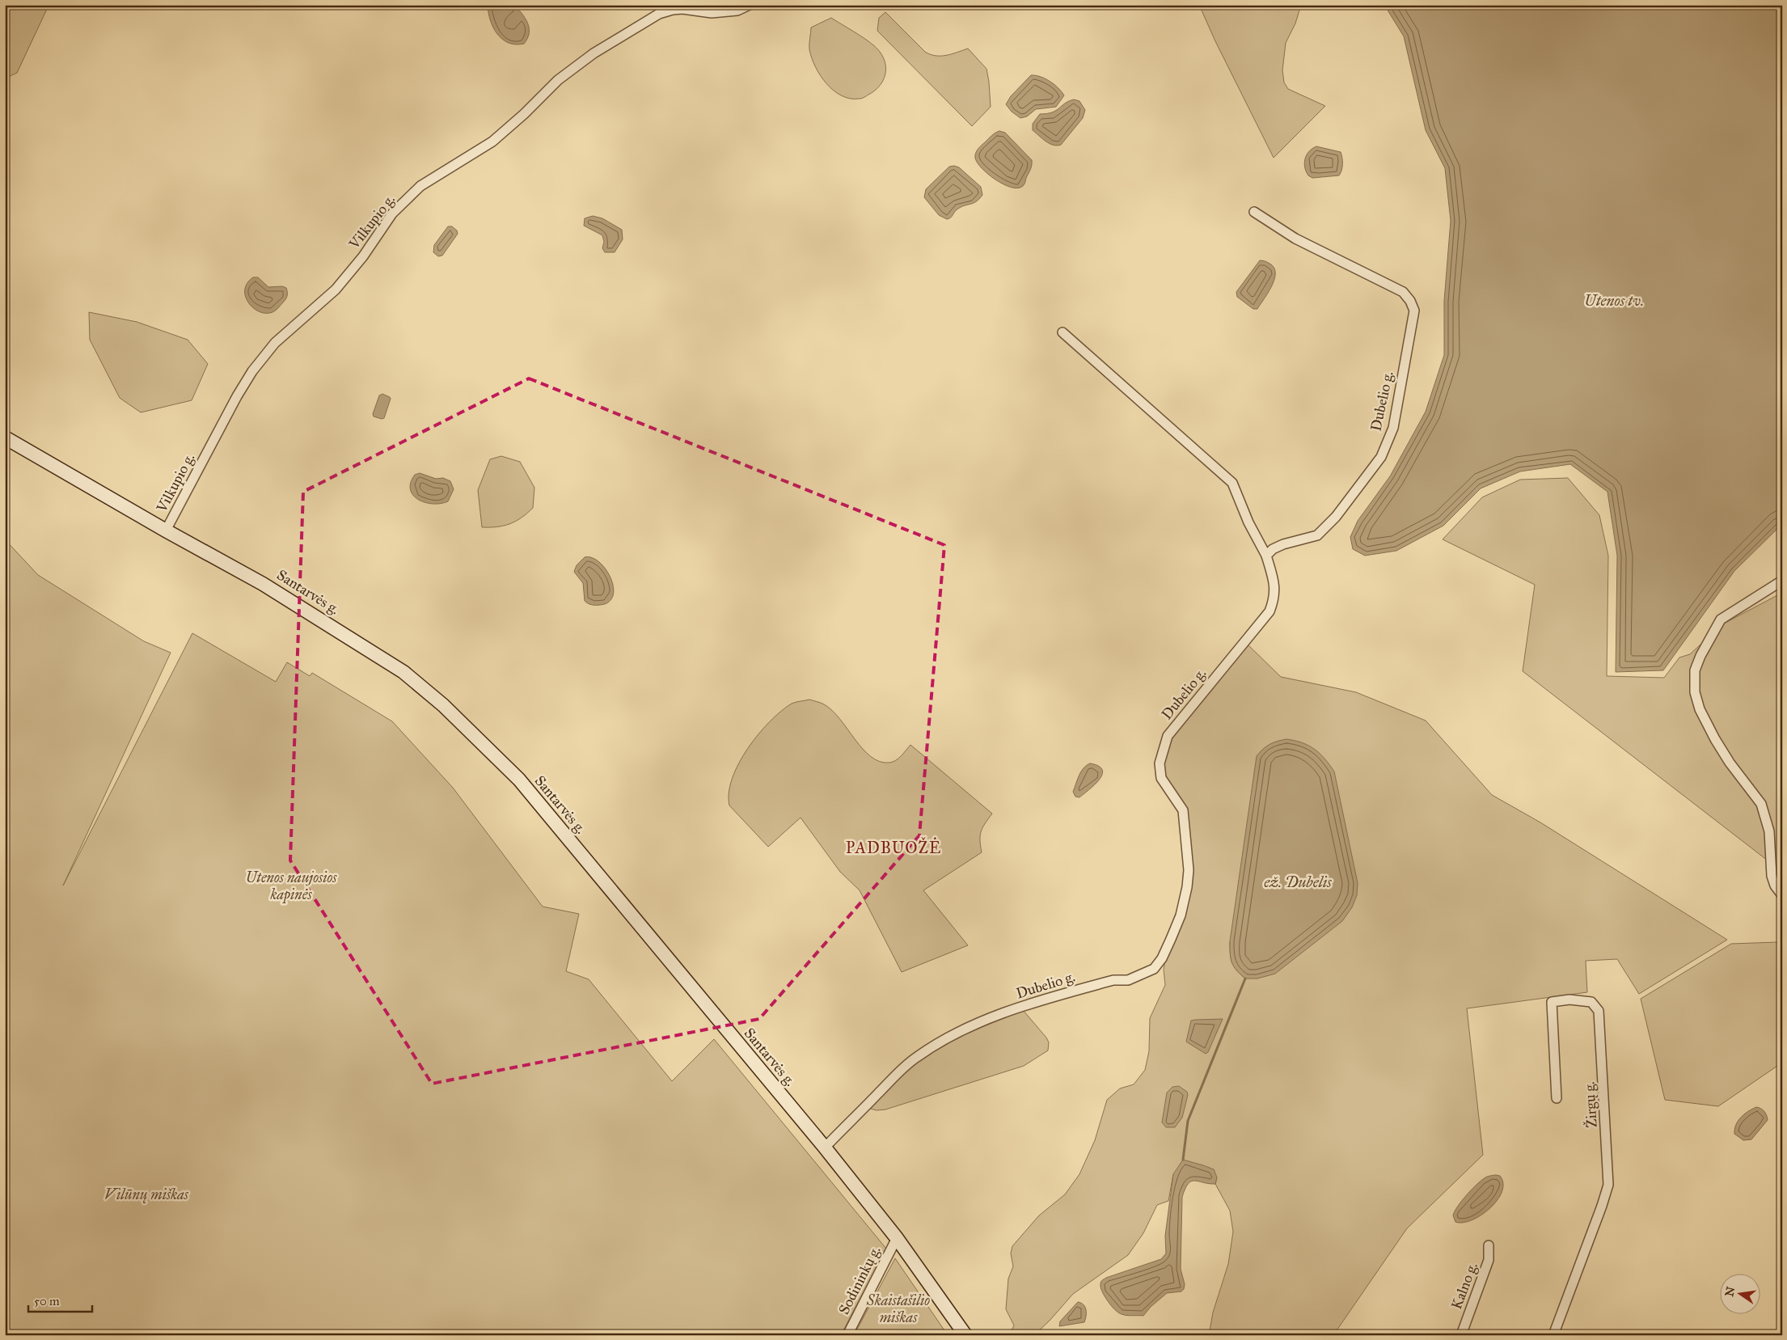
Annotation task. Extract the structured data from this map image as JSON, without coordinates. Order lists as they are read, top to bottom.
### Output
{
  "streets": {
    "main road": ["Santarvės g."],
    "street": [
      "Vilkupio g.",
      "Dubelio g.",
      "Žirgų g.",
      "Sodininkų g.",
      "Kalno g."
    ]
  },
  "crossings": [
    ["Vilkupio g.", "Santarvės g."],
    ["Dubelio g.", "Santarvės g."],
    ["Santarvės g.", "Sodininkų g."]
  ],
  "districts": ["PADBUOŽĖ"],
  "water": ["Utenos tv.", "ež. Dubelis"],
  "parks": ["Utenos naujosios kapinės", "Vilūnų miškas", "Skaistašilio miškas"],
  "scale_bar": "50 m",
  "north": "left"
}
